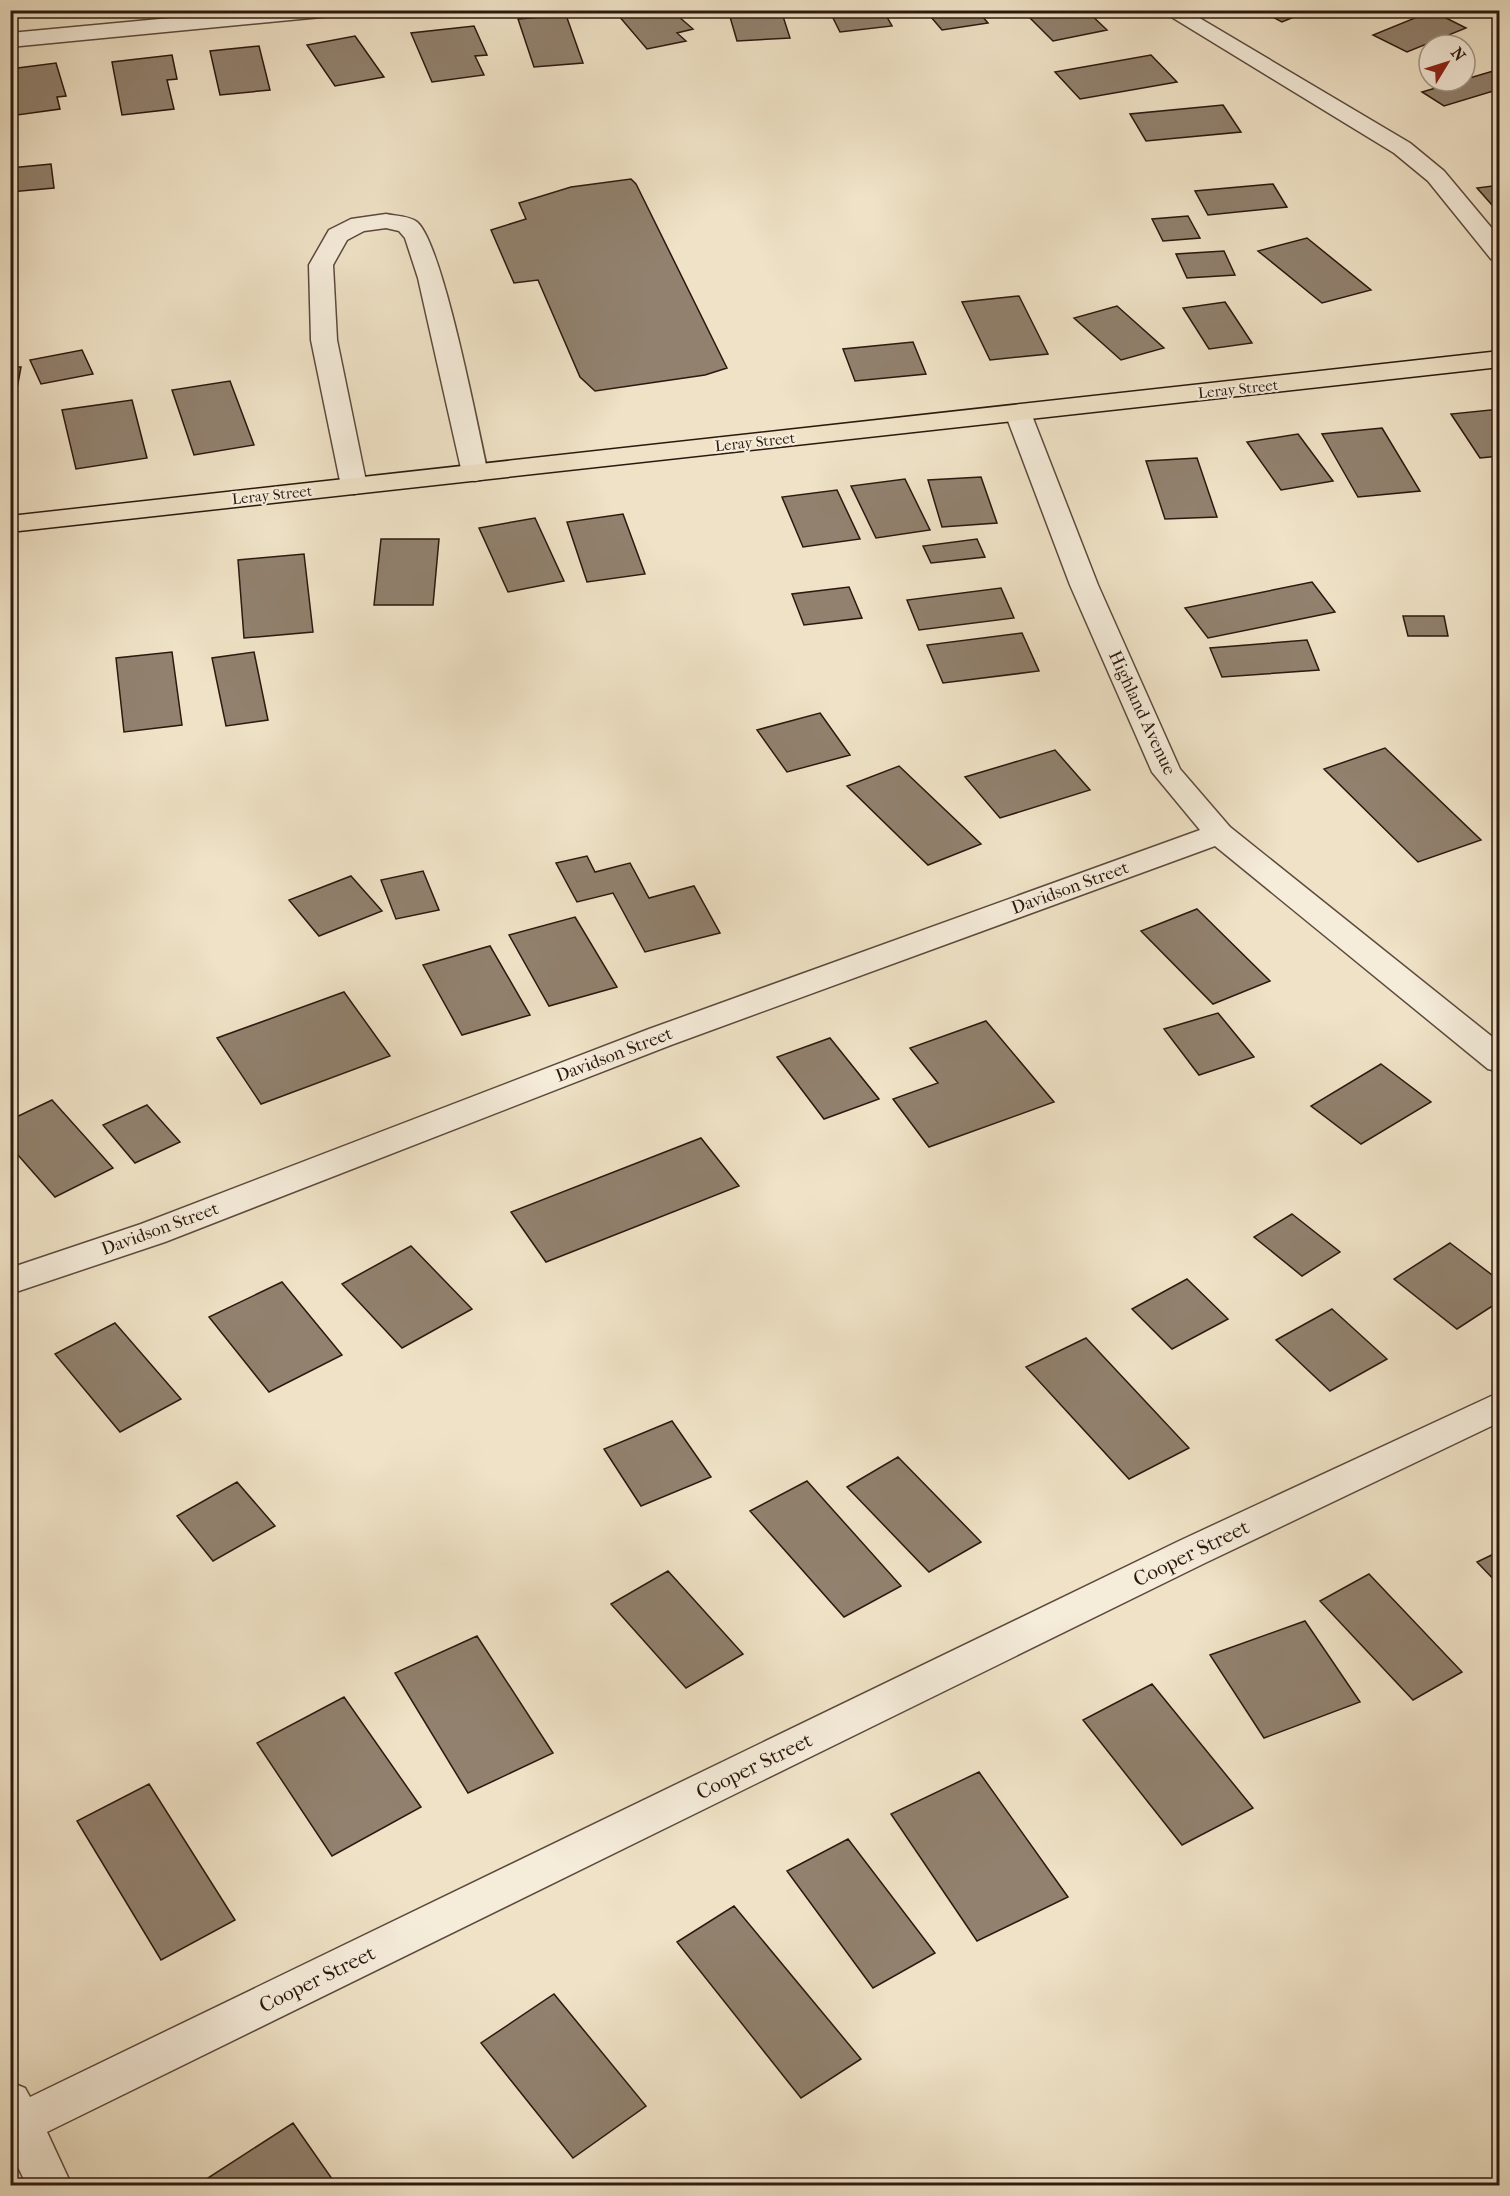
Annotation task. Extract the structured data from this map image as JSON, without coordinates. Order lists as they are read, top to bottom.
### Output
{
  "streets": {
    "main road": ["Leray Street"],
    "street": ["Highland Avenue", "Davidson Street", "Cooper Street"]
  },
  "crossings": [
    ["Leray Street", "Highland Avenue"],
    ["Highland Avenue", "Davidson Street"]
  ],
  "north": "top right"
}
